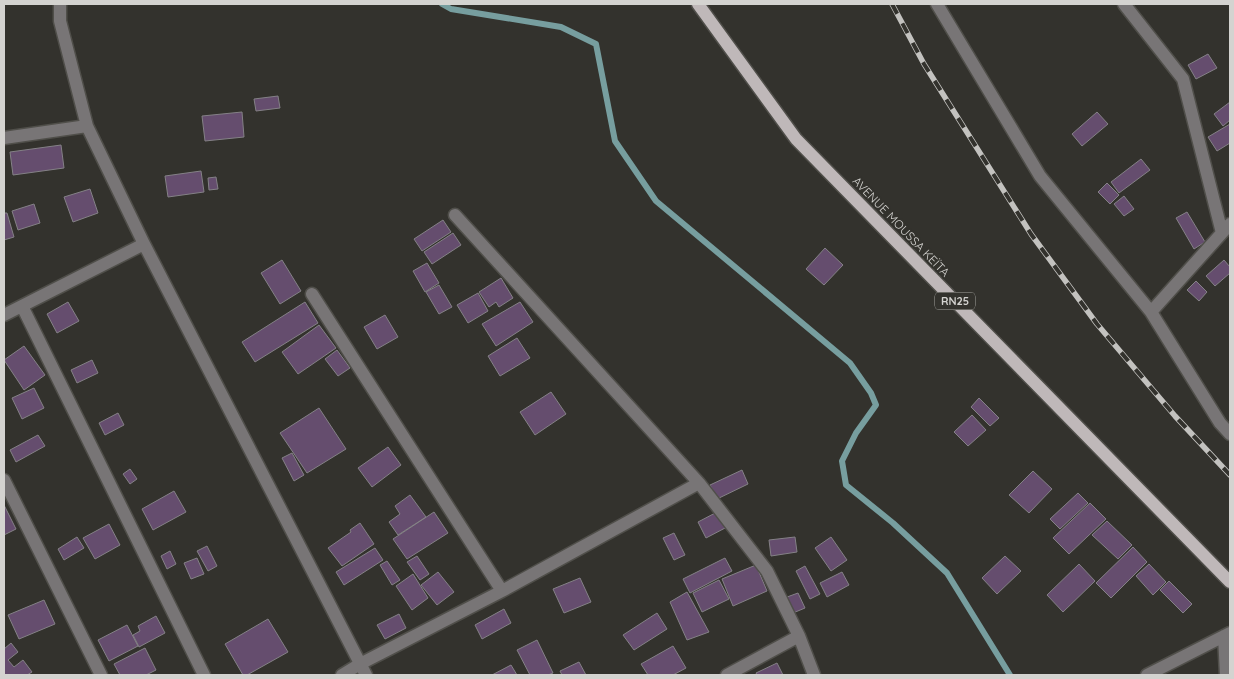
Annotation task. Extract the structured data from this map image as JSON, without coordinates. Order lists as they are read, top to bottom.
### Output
{
  "streets": {
    "main road": ["AVENUE MOUSSA KEÏTA", "RN25"]
  }
}
